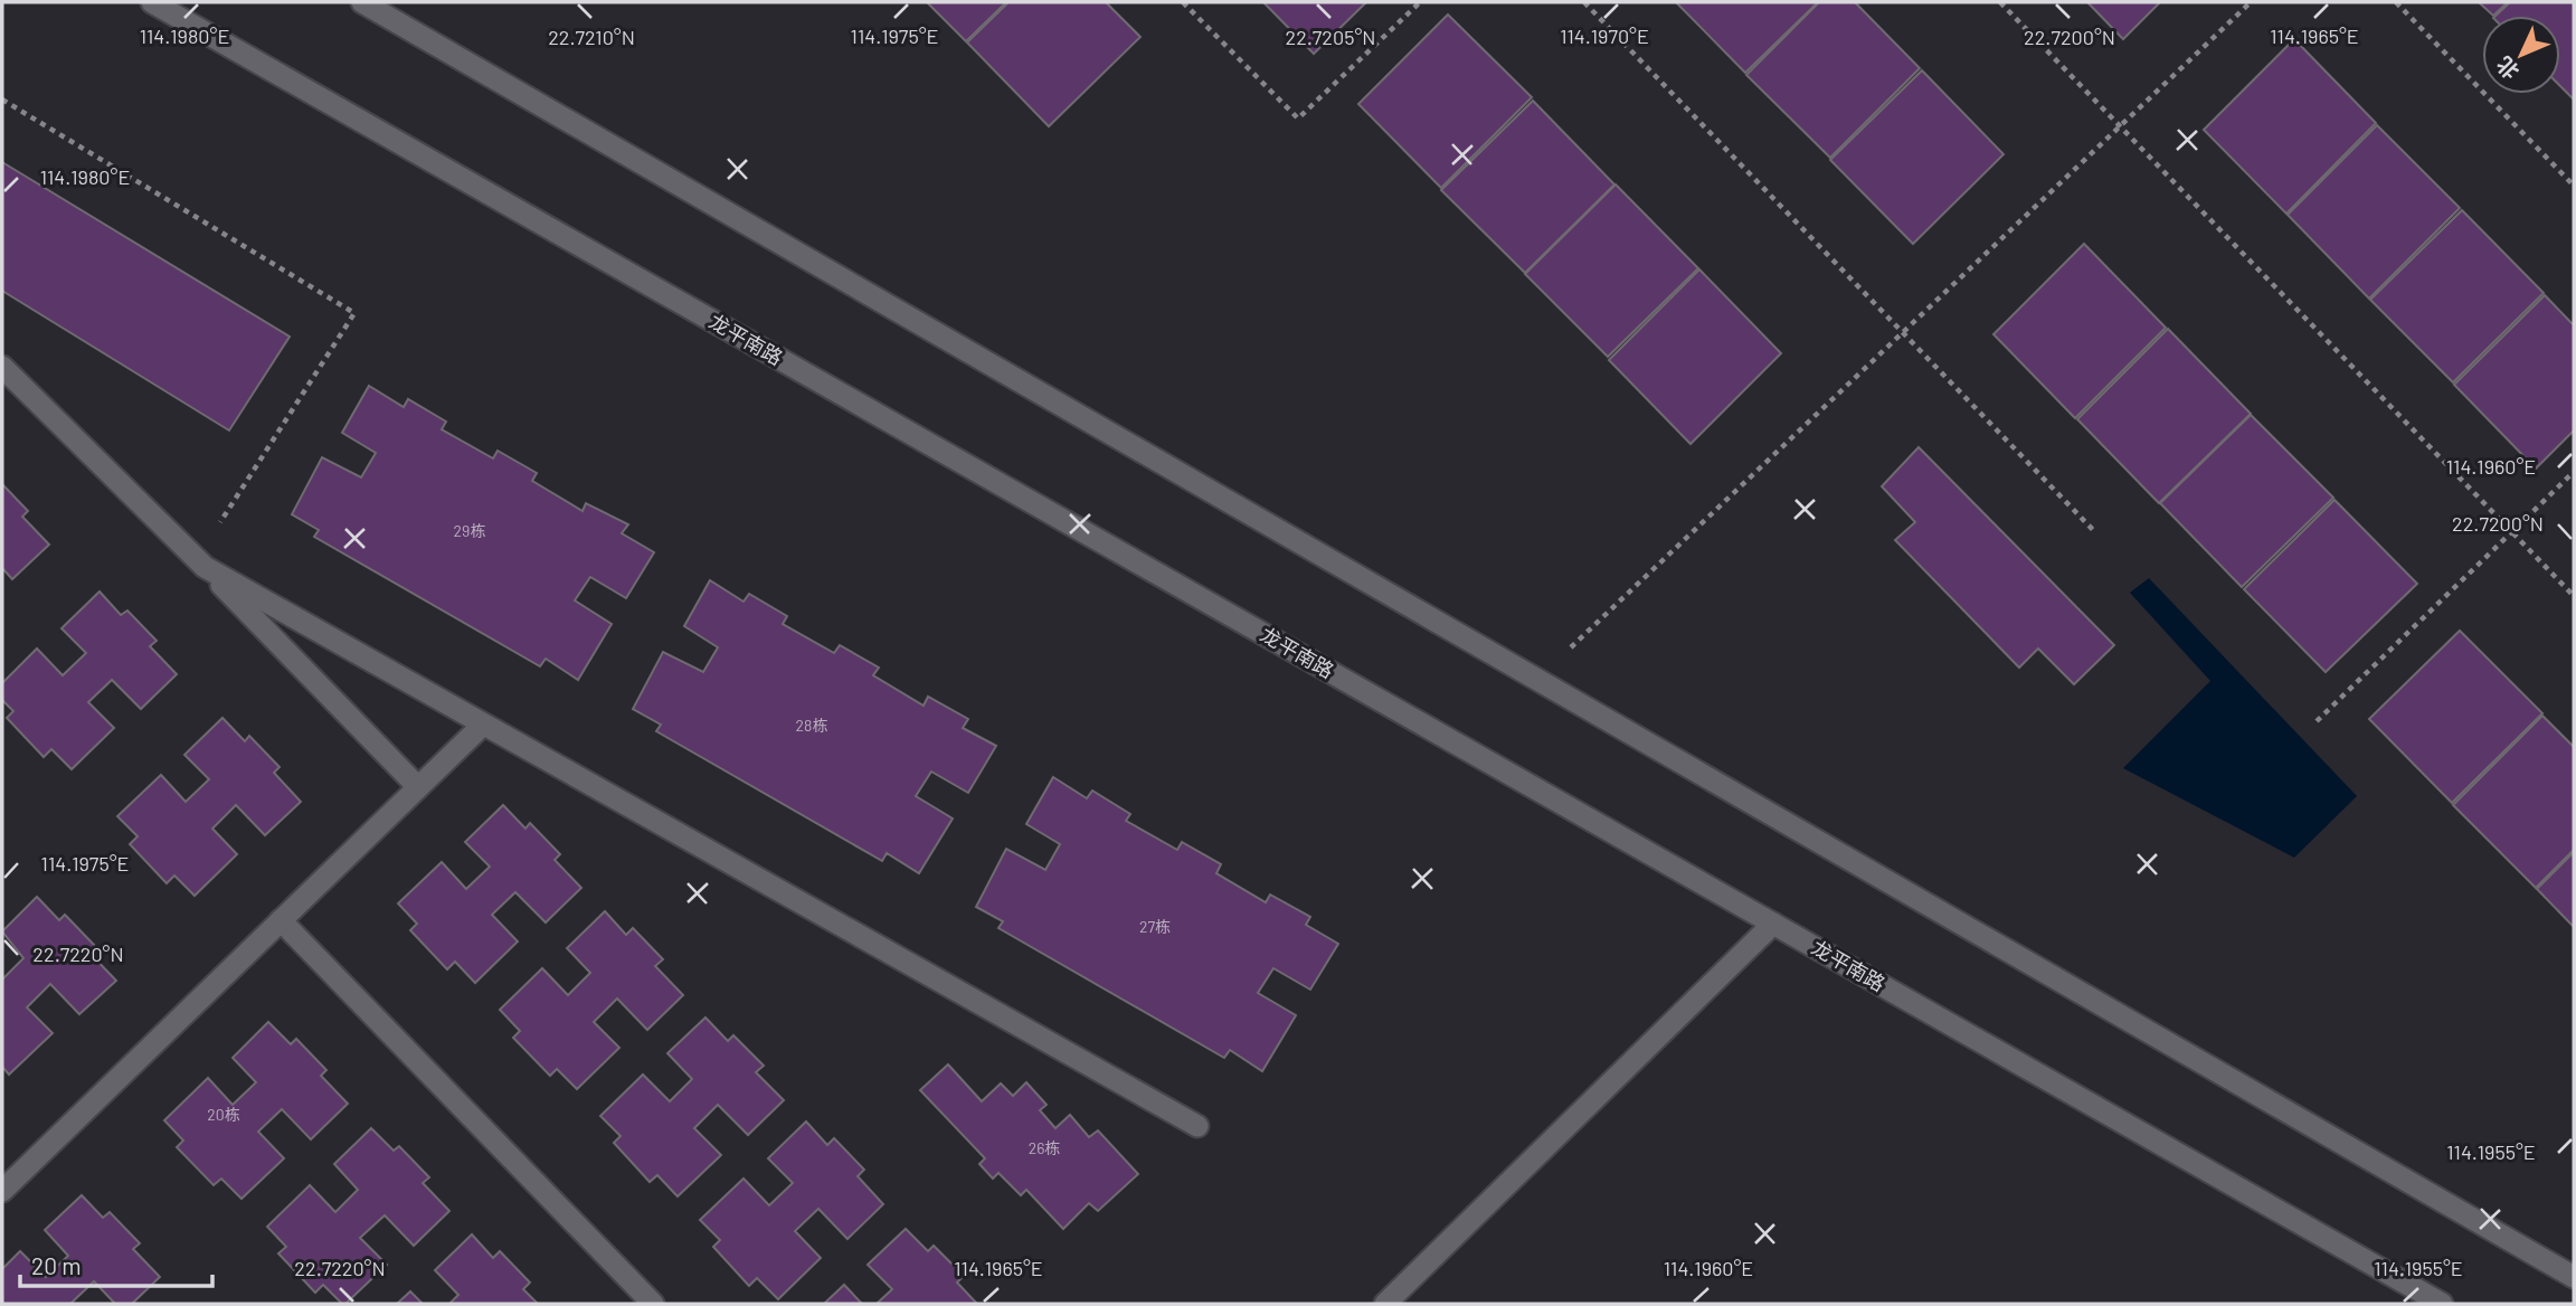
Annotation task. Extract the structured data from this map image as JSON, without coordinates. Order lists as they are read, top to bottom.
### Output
{
  "streets": {
    "street": ["龙平南路"]
  },
  "house_numbers": [
    "29栋",
    "28栋",
    "27栋",
    "20栋",
    "26栋"
  ],
  "scale_bar": "20 m",
  "north": "bottom left",
  "coordinates": [
    "114.1980°E",
    "114.1975°E",
    "114.1970°E",
    "114.1965°E",
    "22.7210°N",
    "22.7205°N",
    "22.7200°N",
    "114.1960°E",
    "22.7220°N",
    "114.1955°E"
  ]
}
